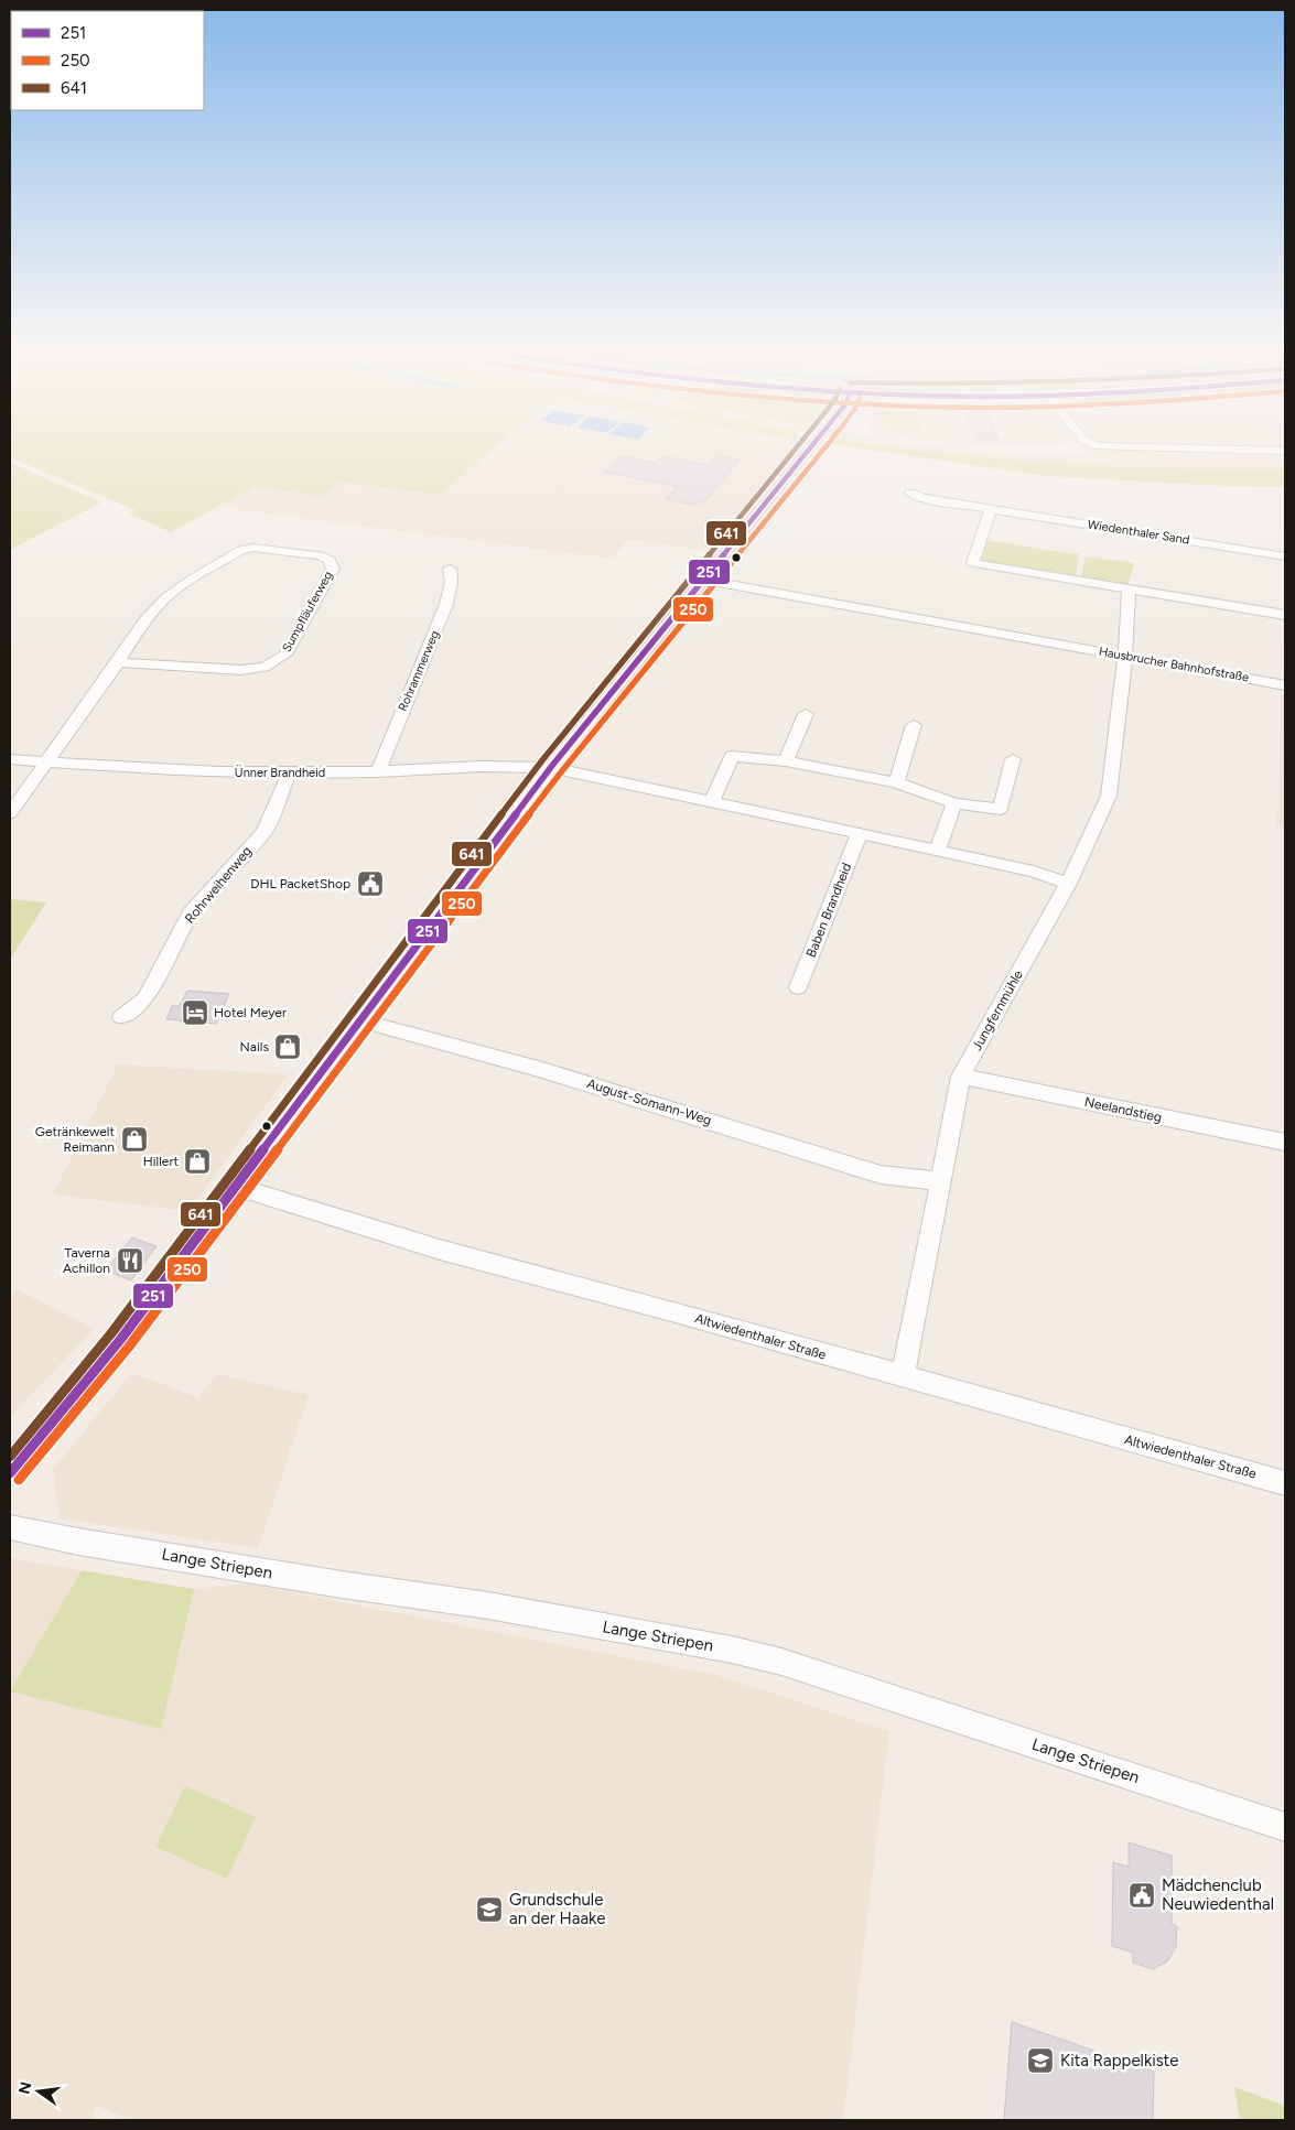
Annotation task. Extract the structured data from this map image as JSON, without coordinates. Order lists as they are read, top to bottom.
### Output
{
  "streets": {
    "street": [
      "Wiedenthaler Sand",
      "Sumpfläuferweg",
      "Hausbrucher Bahnhofstraße",
      "Rohrammerweg",
      "Ünner Brandheid",
      "Rohrweihenweg",
      "Baben Brandheid",
      "Jungfernmühle",
      "August-Somann-Weg",
      "Neelandstieg",
      "Altwiedenthaler Straße",
      "Lange Striepen"
    ]
  },
  "crossings": [
    ["Sumpfläuferweg", "Ünner Brandheid"],
    ["Hausbrucher Bahnhofstraße", "Jungfernmühle"],
    ["Rohrammerweg", "Ünner Brandheid"],
    ["Ünner Brandheid", "Rohrweihenweg"],
    ["Jungfernmühle", "August-Somann-Weg"],
    ["Jungfernmühle", "Neelandstieg"],
    ["Jungfernmühle", "Altwiedenthaler Straße"]
  ],
  "places": {
    "public building": ["DHL PacketShop", "Mädchenclub Neuwiedenthal"],
    "hotel": ["Hotel Meyer"],
    "shop": ["Nails", "Getränkewelt Reimann", "Hillert"],
    "restaurant": ["Taverna Achillon"],
    "school or university": ["Grundschule an der Haake", "Kita Rappelkiste"]
  },
  "lines": ["transit line 251", "transit line 250", "transit line 641"],
  "legend": ["251", "250", "641"],
  "north": "left"
}
